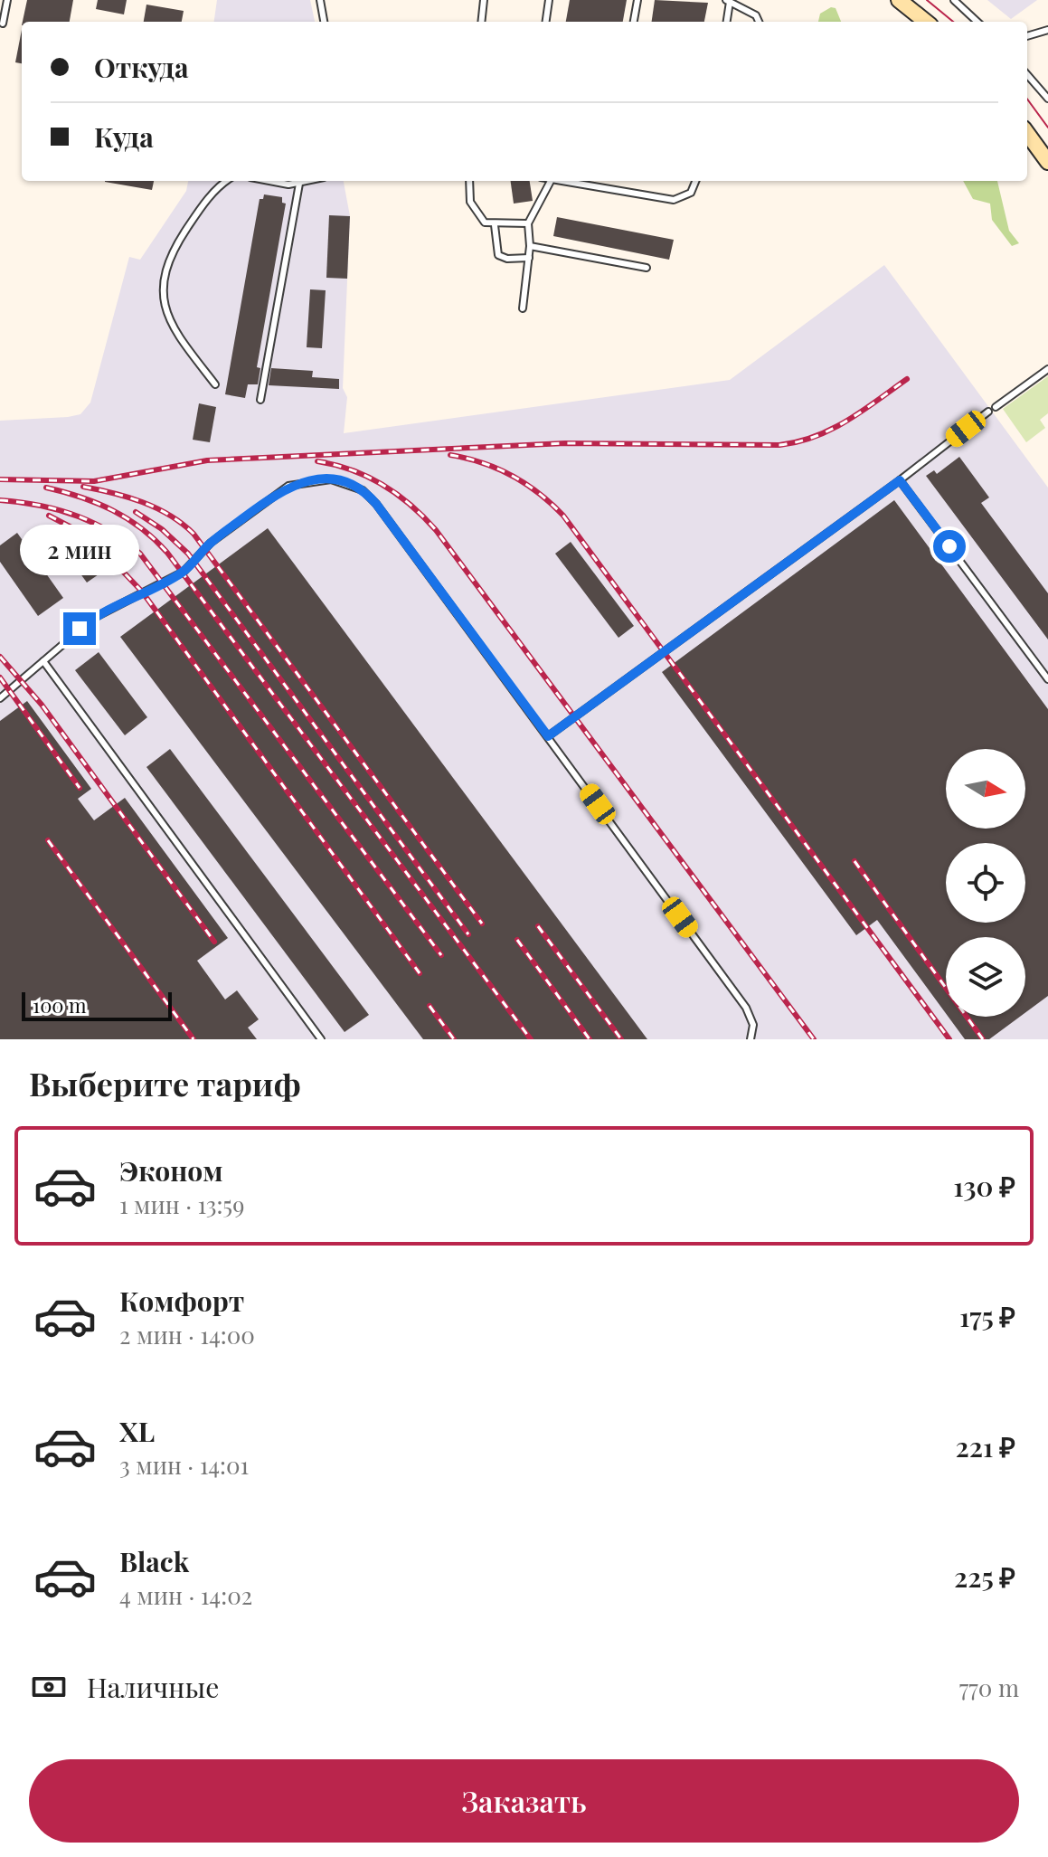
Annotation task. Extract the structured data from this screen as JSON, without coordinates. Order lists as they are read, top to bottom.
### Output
{
  "scale_bar": "100 m",
  "north": "right",
  "page": {
    "banner": ["Откуда", "Куда"],
    "bubble": "2 мин",
    "scale": "100 m",
    "heading": "Выберите тариф",
    "list": [
      {
        "name": "Эконом",
        "note": "1 мин · 13:59",
        "value": "130 ₽"
      },
      {
        "name": "Комфорт",
        "note": "2 мин · 14:00",
        "value": "175 ₽"
      },
      {
        "name": "XL",
        "note": "3 мин · 14:01",
        "value": "221 ₽"
      },
      {
        "name": "Black",
        "note": "4 мин · 14:02",
        "value": "225 ₽"
      }
    ],
    "pay": ["Наличные", "770 m"],
    "buttons": "Заказать"
  }
}
